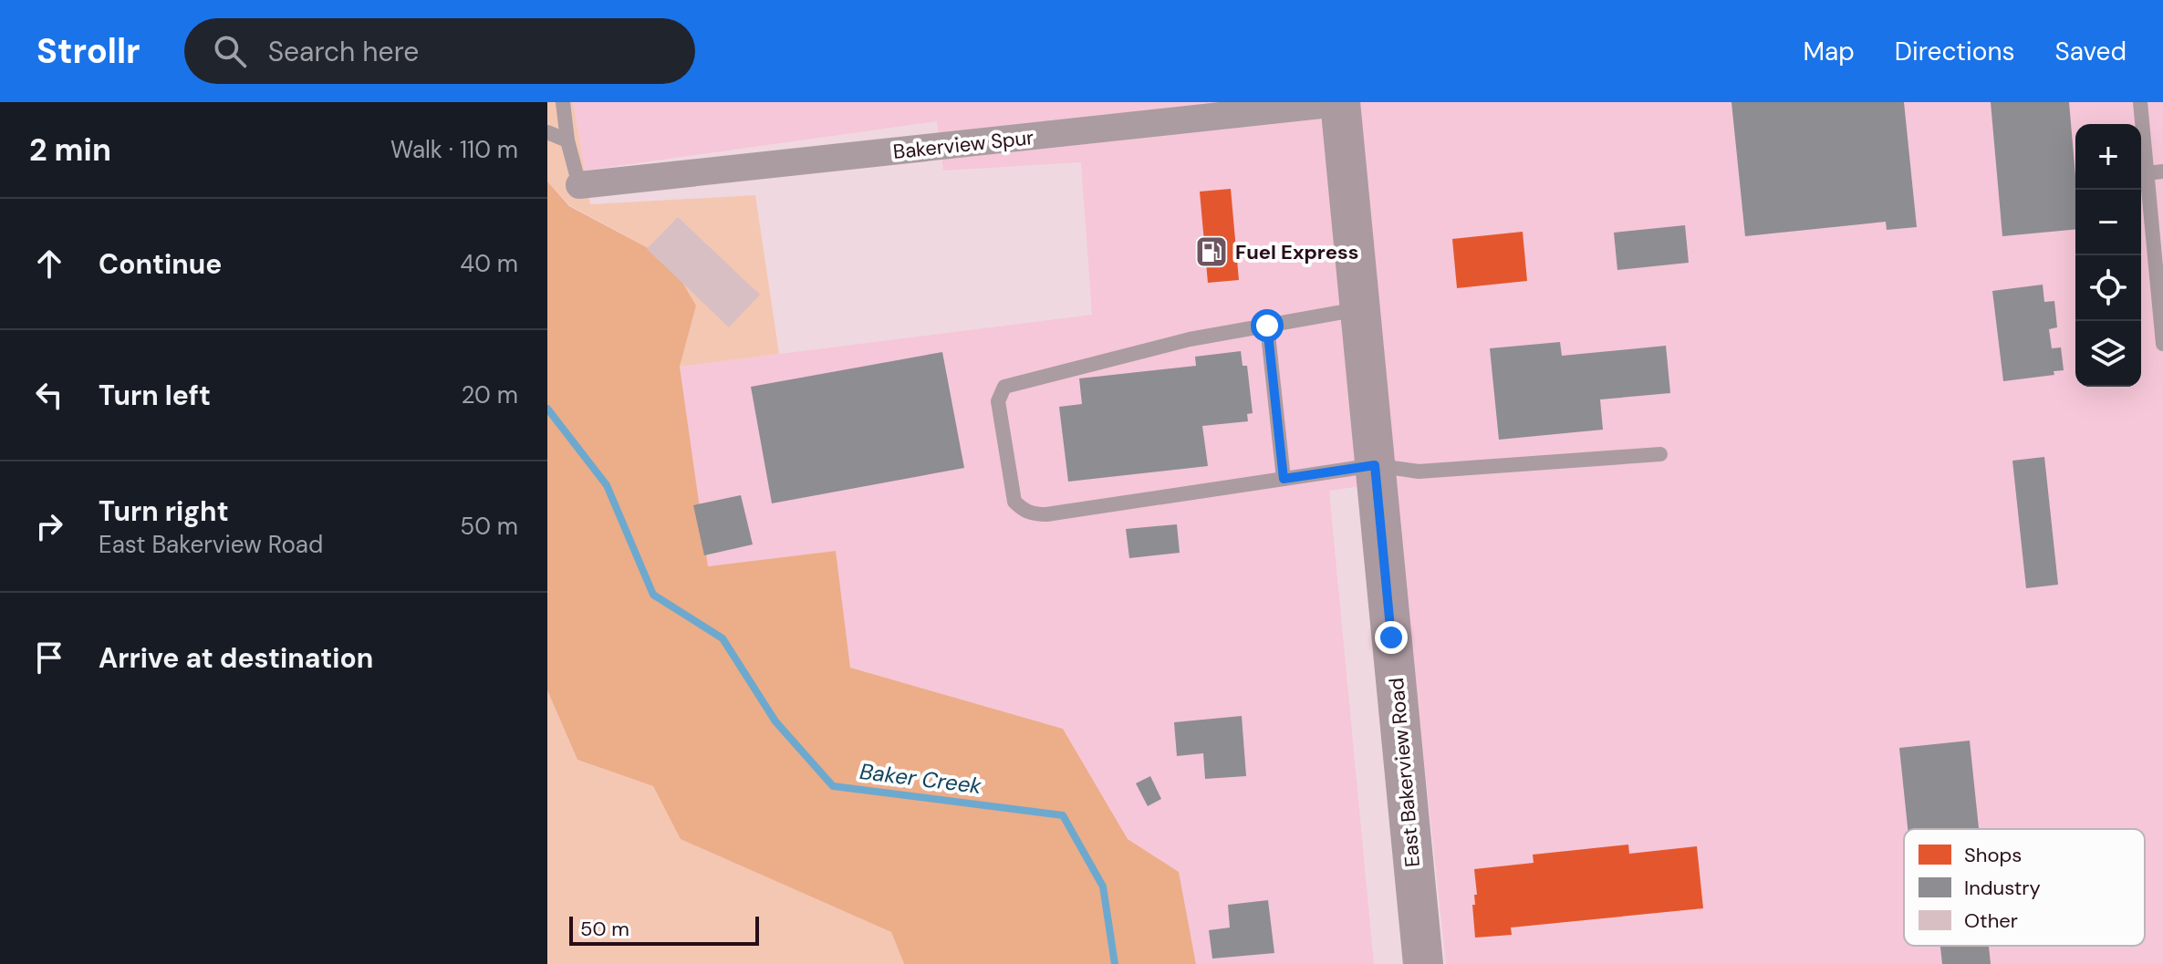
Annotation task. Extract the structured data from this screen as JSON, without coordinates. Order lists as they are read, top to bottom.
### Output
{
  "streets": {
    "main road": ["East Bakerview Road"],
    "street": ["Bakerview Spur"]
  },
  "crossings": [
    ["Bakerview Spur", "East Bakerview Road"]
  ],
  "water": ["Baker Creek"],
  "places": {
    "fuel station": ["Fuel Express"]
  },
  "legend": ["Shops", "Industry", "Other"],
  "scale_bar": "50 m",
  "page": {
    "header": "Strollr",
    "search": "Search here",
    "nav": ["Map", "Directions", "Saved"],
    "heading": ["2 min", "Walk · 110 m"],
    "map_buttons": ["+", "−"],
    "list": [
      ["Continue", "40 m"],
      ["Turn left", "20 m"],
      ["Turn right", "East Bakerview Road", "50 m"],
      "Arrive at destination"
    ],
    "scale": "50 m"
  }
}
